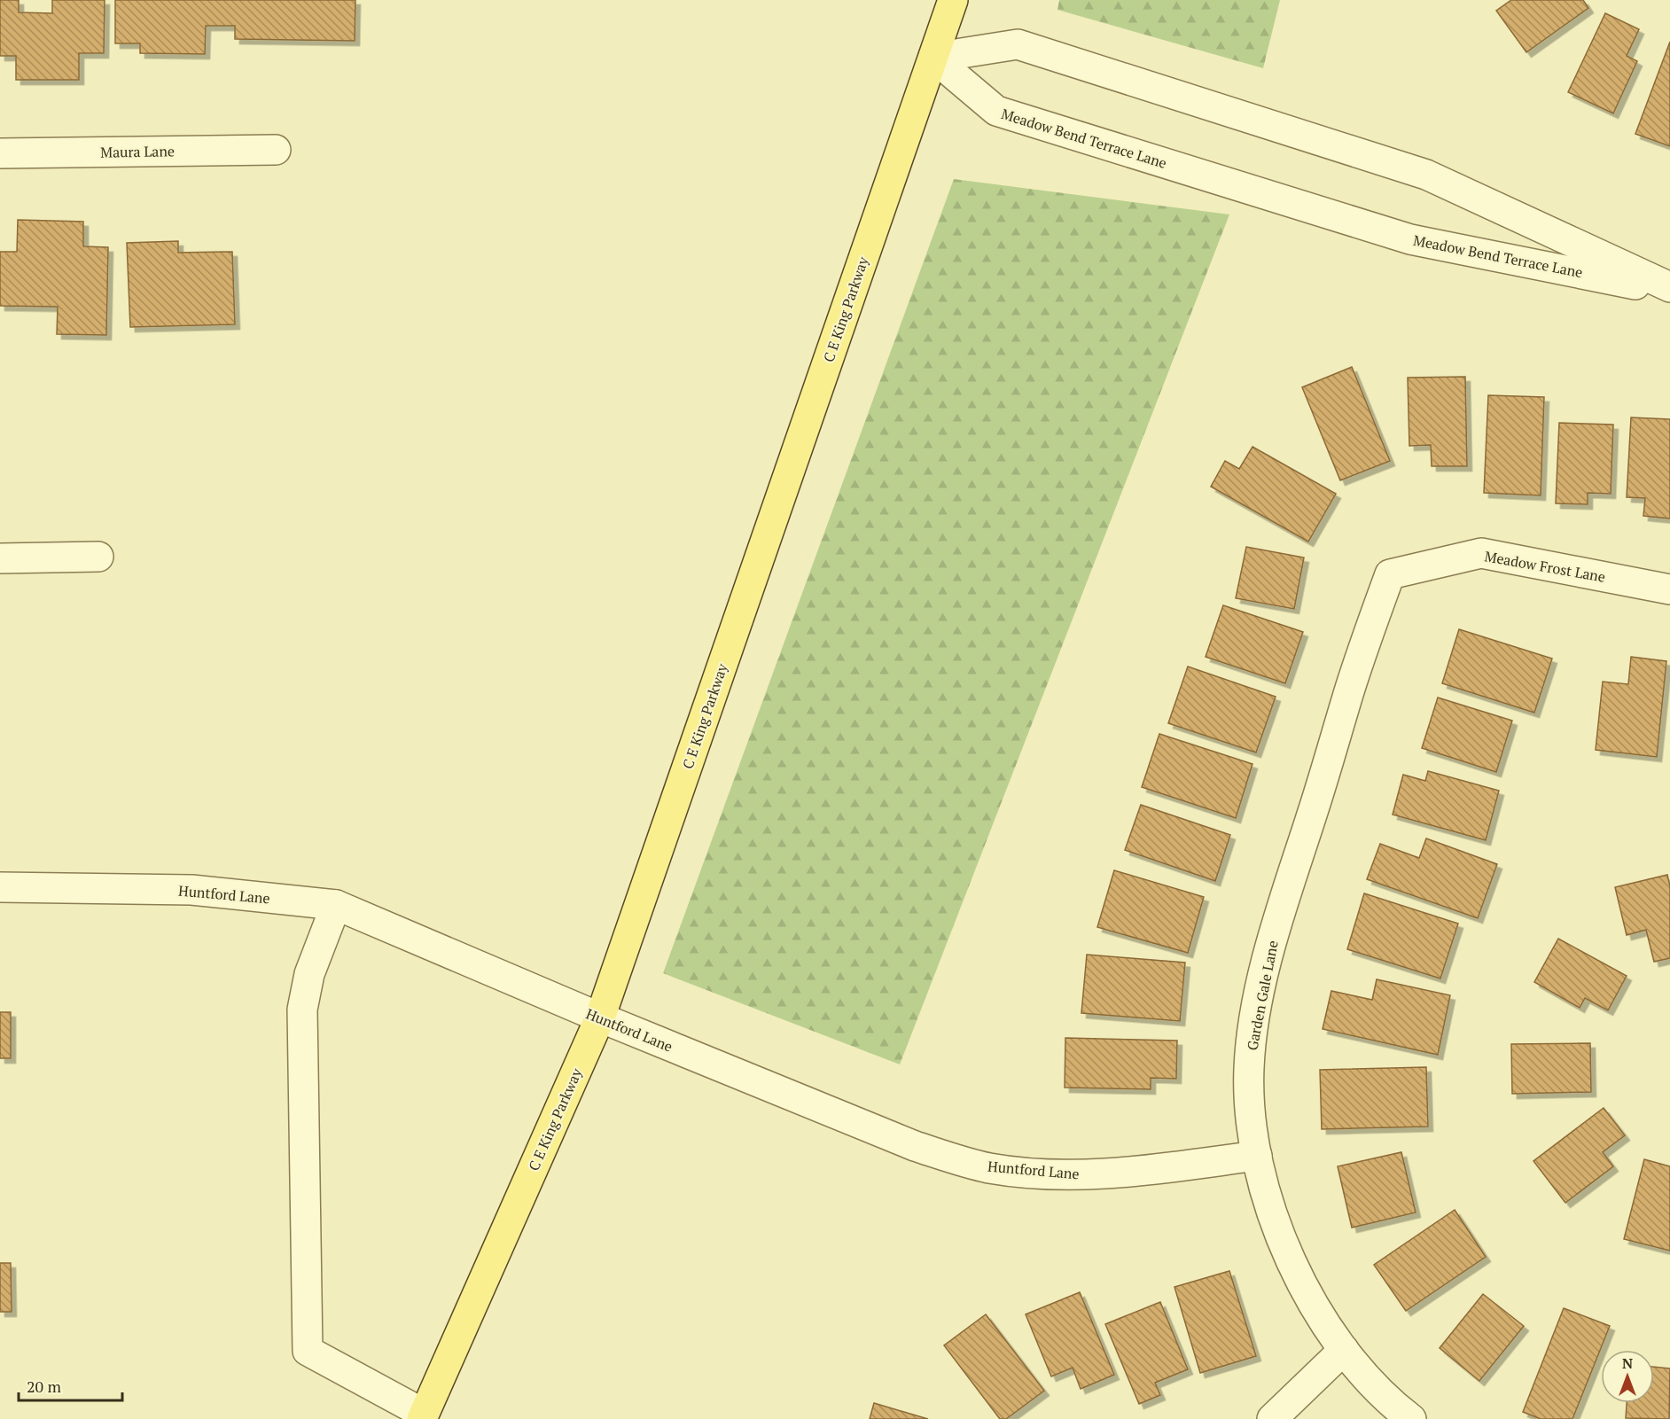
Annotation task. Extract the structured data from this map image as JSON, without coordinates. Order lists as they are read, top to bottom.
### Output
{
  "streets": {
    "main road": ["C E King Parkway"],
    "street": [
      "Meadow Bend Terrace Lane",
      "Maura Lane",
      "Meadow Frost Lane",
      "Huntford Lane",
      "Garden Gale Lane"
    ]
  },
  "crossings": [
    ["Meadow Bend Terrace Lane", "C E King Parkway"],
    ["C E King Parkway", "Huntford Lane"],
    ["Meadow Frost Lane", "Garden Gale Lane"],
    ["Huntford Lane", "Garden Gale Lane"]
  ],
  "scale_bar": "20 m",
  "north": "top"
}
